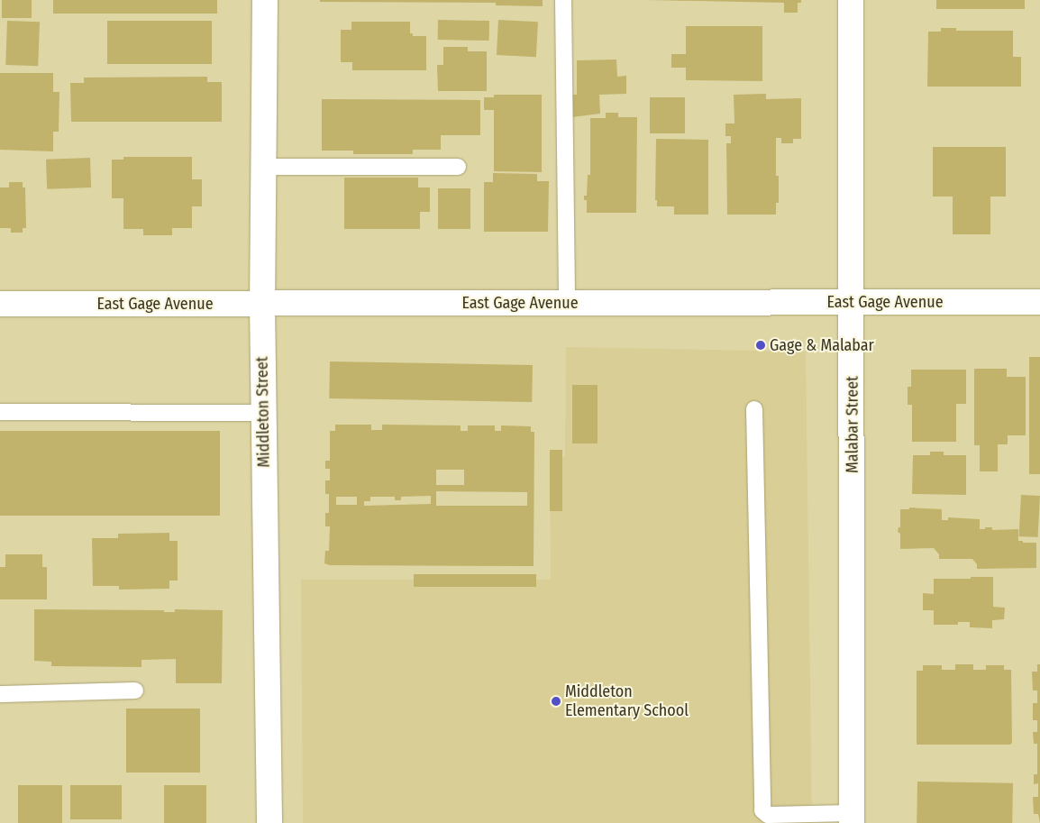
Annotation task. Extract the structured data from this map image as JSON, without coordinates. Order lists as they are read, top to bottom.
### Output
{
  "streets": {
    "street": ["East Gage Avenue", "Middleton Street", "Malabar Street"]
  },
  "crossings": [
    ["East Gage Avenue", "Middleton Street"],
    ["East Gage Avenue", "Malabar Street"]
  ],
  "places": ["Gage & Malabar", "Middleton Elementary School"]
}
